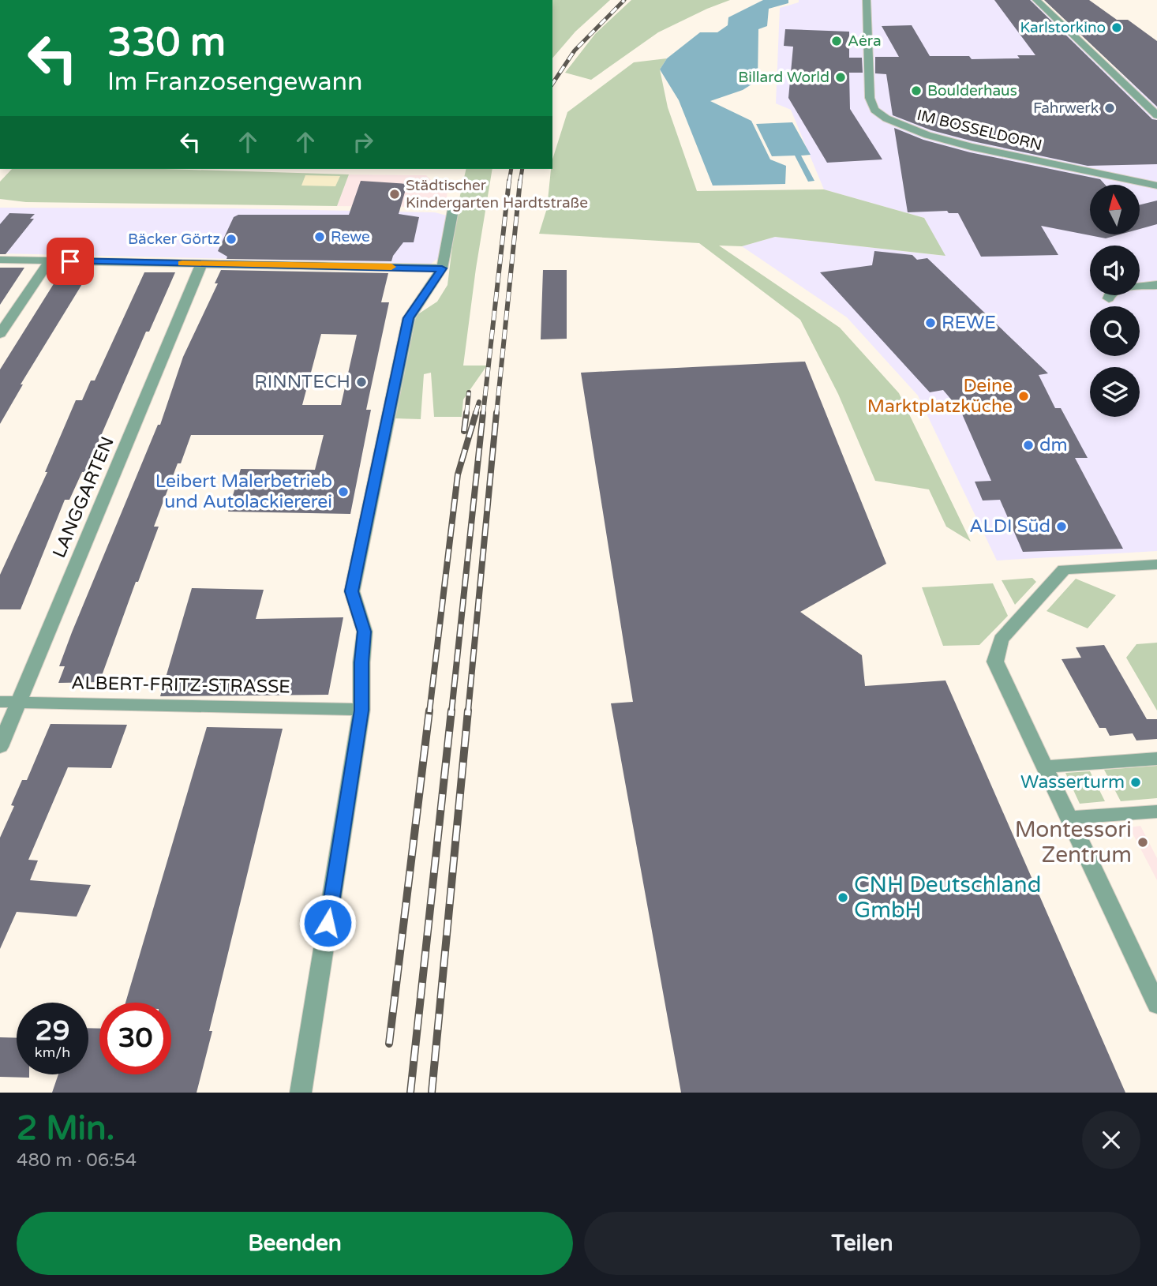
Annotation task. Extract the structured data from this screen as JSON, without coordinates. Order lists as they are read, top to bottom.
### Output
{
  "streets": {
    "street": ["IM BOSSELDORN", "LANGGARTEN", "ALBERT-FRITZ-STRASSE"]
  },
  "crossings": [
    ["LANGGARTEN", "ALBERT-FRITZ-STRASSE"]
  ],
  "places": [
    "Karlstorkino",
    "Aėra",
    "Billard World",
    "Boulderhaus",
    "Fahrwerk",
    "Städtischer Kindergarten Hardtstraße",
    "Rewe",
    "Bäcker Görtz",
    "REWE",
    "RINNTECH",
    "Deine Marktplatzküche",
    "dm",
    "Leibert Malerbetrieb und Autolackiererei",
    "ALDI Süd",
    "Wasserturm",
    "Montessori Zentrum",
    "CNH Deutschland GmbH"
  ],
  "north": "top",
  "page": {
    "turn": ["330 m", "Im Franzosengewann"],
    "speed": "29 km/h",
    "limit": "30",
    "heading": ["2 Min.", "480 m · 06:54"],
    "buttons": ["Beenden", "Teilen"]
  }
}
